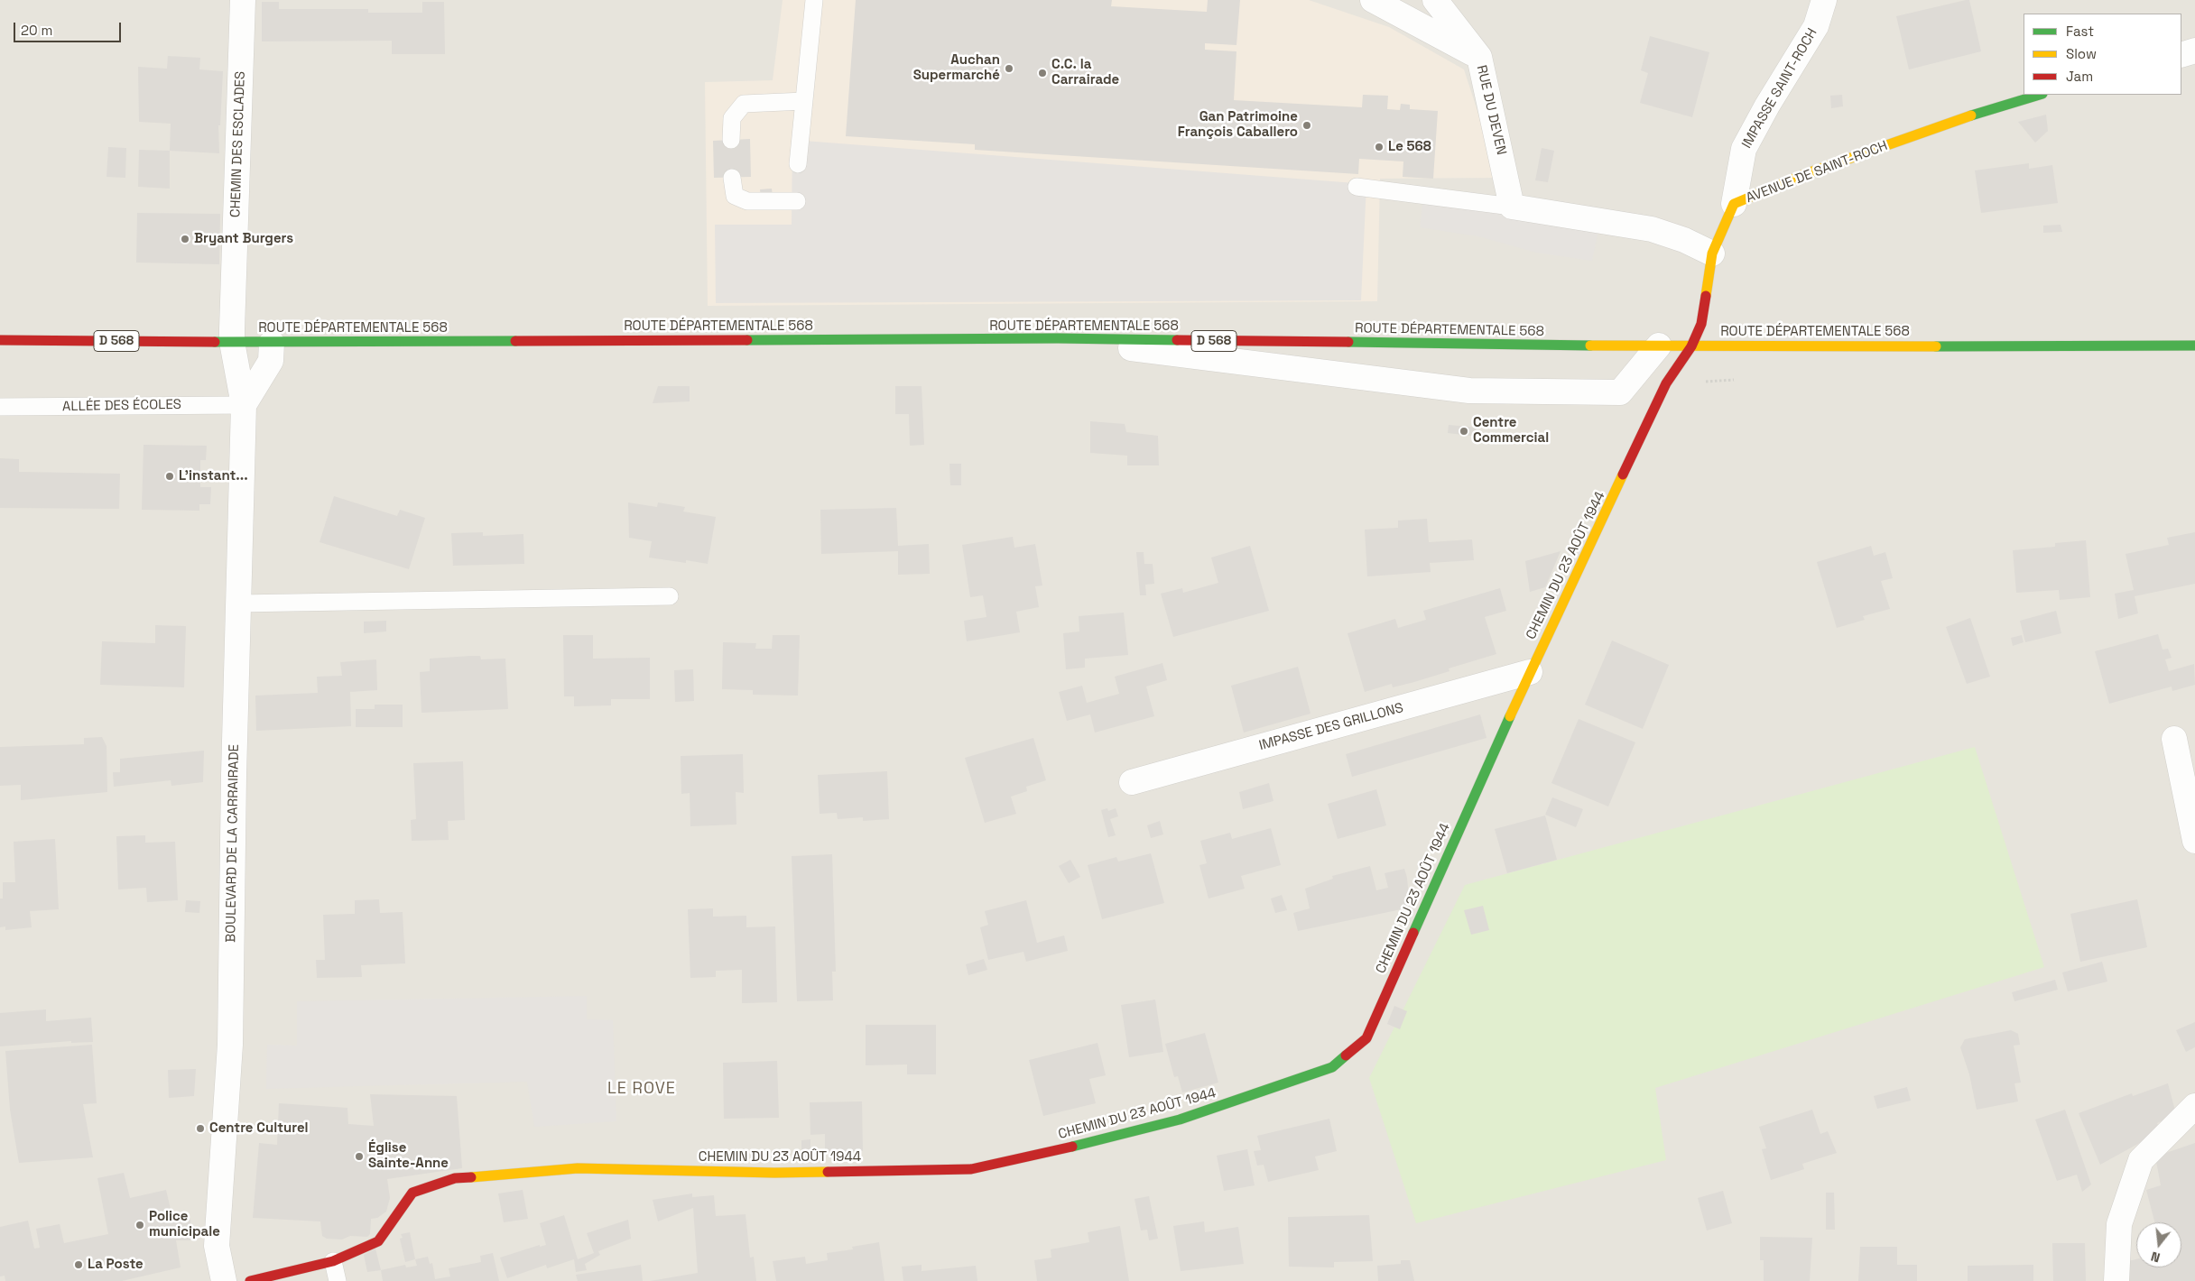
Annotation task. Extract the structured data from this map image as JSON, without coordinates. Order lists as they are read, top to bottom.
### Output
{
  "streets": {
    "street": [
      "IMPASSE SAINT-ROCH",
      "RUE DU DEVEN",
      "CHEMIN DES ESCLADES",
      "AVENUE DE SAINT-ROCH",
      "ROUTE DÉPARTEMENTALE 568",
      "D 568",
      "CHEMIN DU 23 AOÛT 1944",
      "IMPASSE DES GRILLONS",
      "BOULEVARD DE LA CARRAIRADE"
    ],
    "lane": ["ALLÉE DES ÉCOLES"]
  },
  "crossings": [
    ["IMPASSE SAINT-ROCH", "AVENUE DE SAINT-ROCH"],
    ["CHEMIN DES ESCLADES", "ROUTE DÉPARTEMENTALE 568"],
    ["CHEMIN DES ESCLADES", "BOULEVARD DE LA CARRAIRADE"],
    ["AVENUE DE SAINT-ROCH", "ROUTE DÉPARTEMENTALE 568"],
    ["AVENUE DE SAINT-ROCH", "CHEMIN DU 23 AOÛT 1944"],
    ["ROUTE DÉPARTEMENTALE 568", "CHEMIN DU 23 AOÛT 1944"],
    ["ROUTE DÉPARTEMENTALE 568", "BOULEVARD DE LA CARRAIRADE"],
    ["ALLÉE DES ÉCOLES", "BOULEVARD DE LA CARRAIRADE"],
    ["CHEMIN DU 23 AOÛT 1944", "IMPASSE DES GRILLONS"]
  ],
  "districts": ["LE ROVE"],
  "places": [
    "Auchan Supermarché",
    "C.C. la Carrairade",
    "Gan Patrimoine François Caballero",
    "Le 568",
    "Bryant Burgers",
    "Centre Commercial",
    "L'instant...",
    "Centre Culturel",
    "Église Sainte-Anne",
    "Police municipale",
    "La Poste"
  ],
  "legend": ["Fast", "Slow", "Jam"],
  "scale_bar": "20 m",
  "north": "bottom"
}
